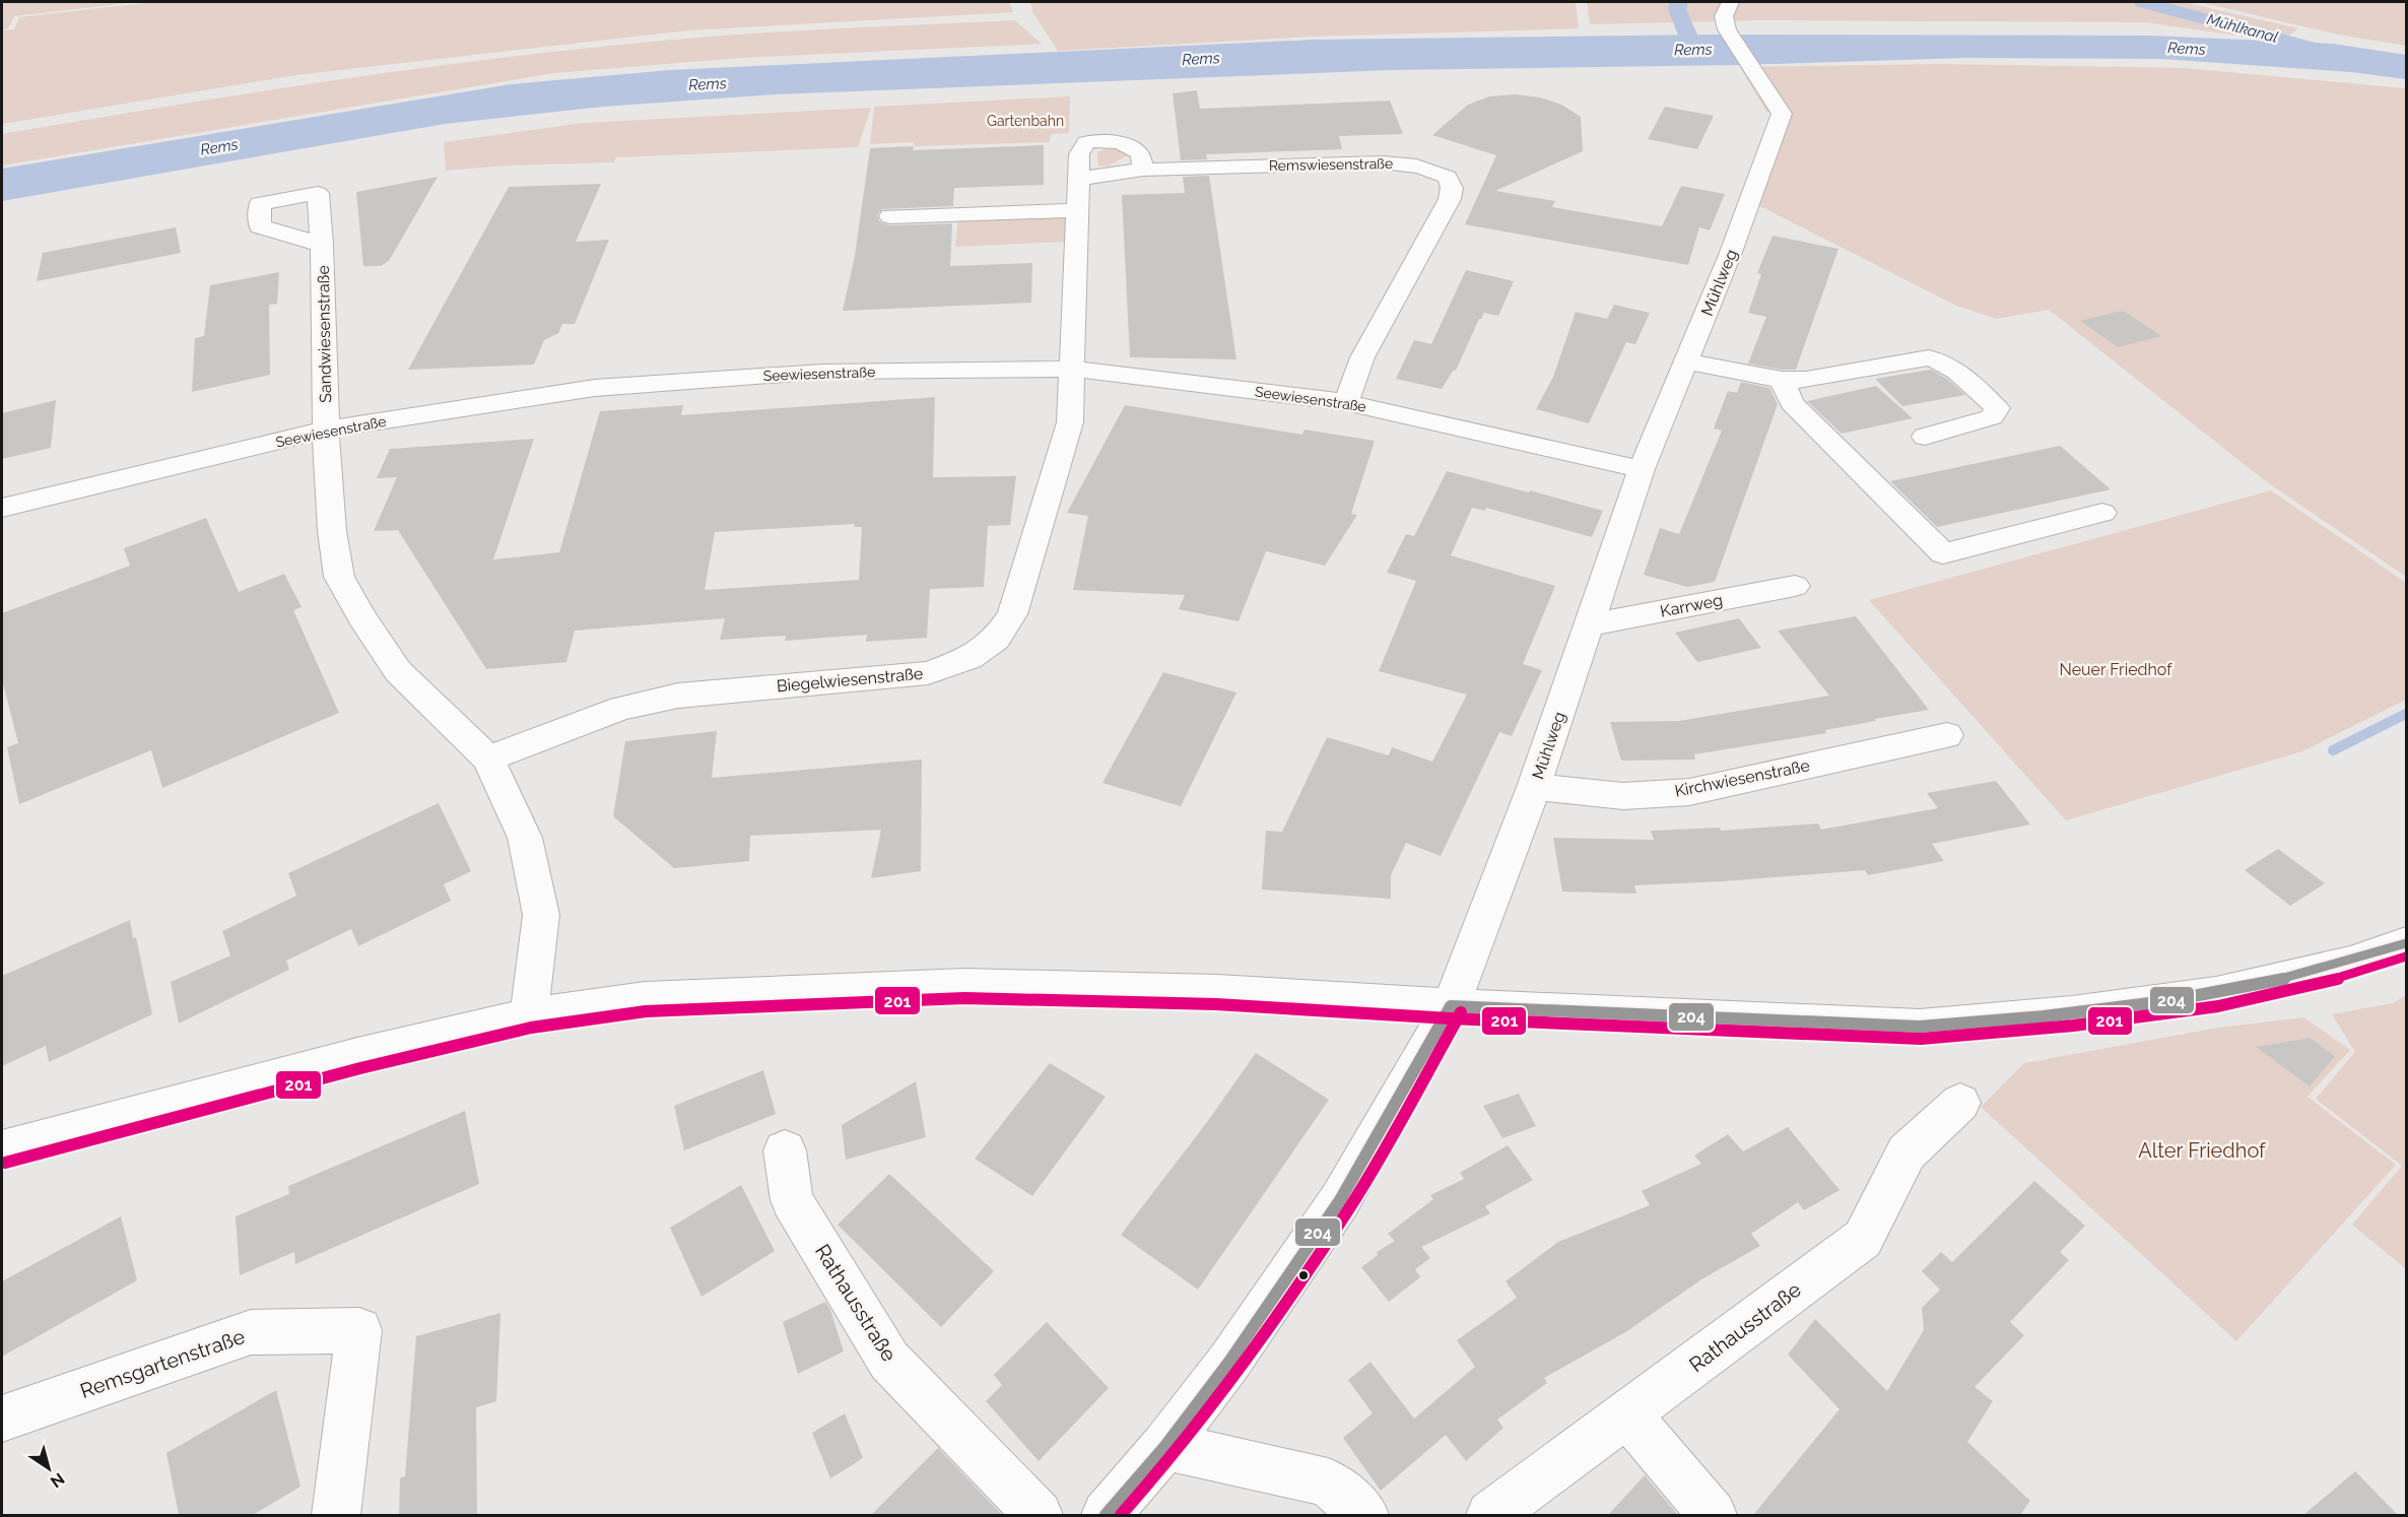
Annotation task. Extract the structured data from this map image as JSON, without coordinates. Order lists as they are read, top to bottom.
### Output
{
  "streets": {
    "street": [
      "Remswiesenstraße",
      "Mühlweg",
      "Sandwiesenstraße",
      "Seewiesenstraße",
      "Karrweg",
      "Biegelwiesenstraße",
      "Kirchwiesenstraße",
      "Rathausstraße",
      "Remsgartenstraße"
    ]
  },
  "crossings": [
    ["Remswiesenstraße", "Seewiesenstraße"],
    ["Remswiesenstraße", "Biegelwiesenstraße"],
    ["Mühlweg", "Seewiesenstraße"],
    ["Mühlweg", "Karrweg"],
    ["Mühlweg", "Kirchwiesenstraße"],
    ["Sandwiesenstraße", "Seewiesenstraße"],
    ["Sandwiesenstraße", "Biegelwiesenstraße"],
    ["Seewiesenstraße", "Biegelwiesenstraße"]
  ],
  "water": ["Mühlkanal", "Rems"],
  "parks": ["Gartenbahn", "Neuer Friedhof", "Alter Friedhof"],
  "lines": ["transit line 204", "transit line 201"],
  "north": "bottom right"
}
